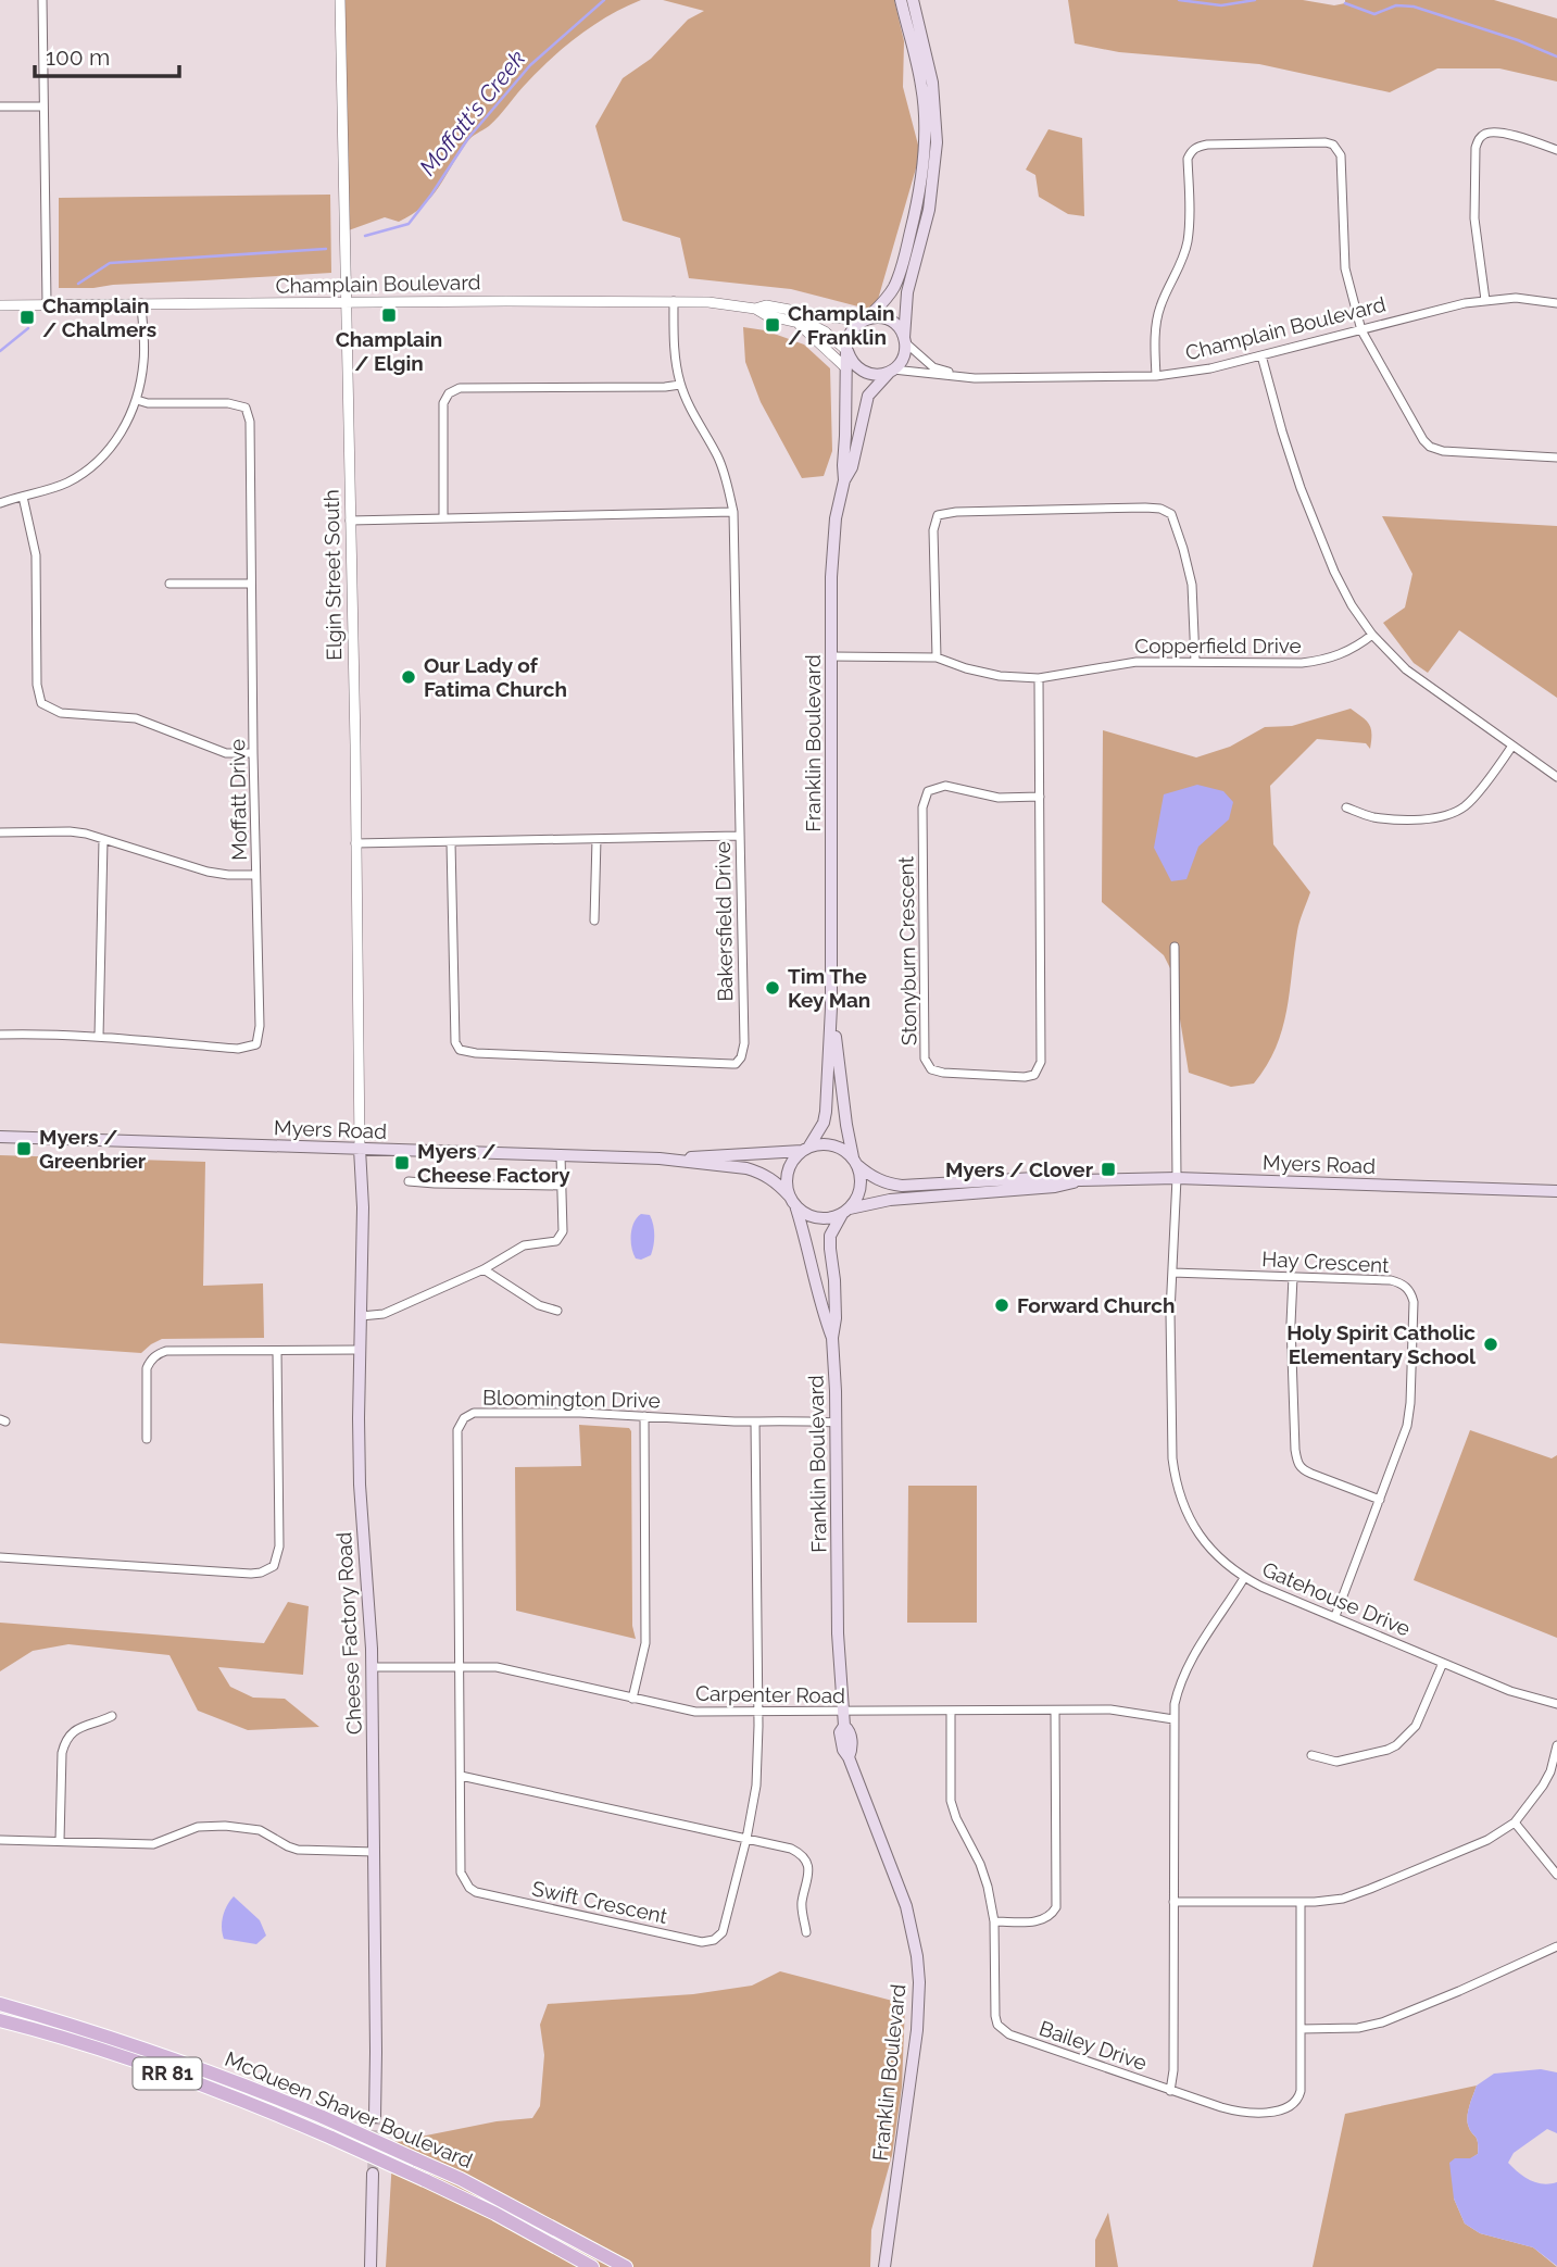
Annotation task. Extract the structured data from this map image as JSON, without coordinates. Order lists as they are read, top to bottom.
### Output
{
  "streets": {
    "main road": [
      "Franklin Boulevard",
      "Myers Road",
      "Cheese Factory Road",
      "RR 81",
      "McQueen Shaver Boulevard"
    ],
    "street": [
      "Champlain Boulevard",
      "Elgin Street South",
      "Copperfield Drive",
      "Moffatt Drive",
      "Bakersfield Drive",
      "Stonyburn Crescent",
      "Hay Crescent",
      "Bloomington Drive",
      "Gatehouse Drive",
      "Carpenter Road",
      "Swift Crescent",
      "Bailey Drive"
    ]
  },
  "crossings": [
    ["Champlain Boulevard", "Elgin Street South"],
    ["Champlain Boulevard", "Franklin Boulevard"],
    ["Champlain Boulevard", "Bakersfield Drive"],
    ["Elgin Street South", "Myers Road"],
    ["Elgin Street South", "Cheese Factory Road"],
    ["Copperfield Drive", "Franklin Boulevard"],
    ["Copperfield Drive", "Stonyburn Crescent"],
    ["Franklin Boulevard", "Myers Road"],
    ["Franklin Boulevard", "Bloomington Drive"],
    ["Franklin Boulevard", "Carpenter Road"],
    ["Myers Road", "Gatehouse Drive"],
    ["Myers Road", "Cheese Factory Road"],
    ["Hay Crescent", "Gatehouse Drive"],
    ["Bloomington Drive", "Carpenter Road"],
    ["Bloomington Drive", "Swift Crescent"],
    ["Cheese Factory Road", "Carpenter Road"],
    ["Carpenter Road", "Swift Crescent"],
    ["Carpenter Road", "Bailey Drive"]
  ],
  "water": ["Moffatt's Creek"],
  "places": {
    "transit": [
      "Champlain / Elgin",
      "Champlain / Chalmers",
      "Champlain / Franklin",
      "Myers / Greenbrier",
      "Myers / Cheese Factory",
      "Myers / Clover"
    ],
    "other": [
      "Our Lady of Fatima Church",
      "Tim The Key Man",
      "Forward Church",
      "Holy Spirit Catholic Elementary School"
    ]
  },
  "scale_bar": "100 m"
}
